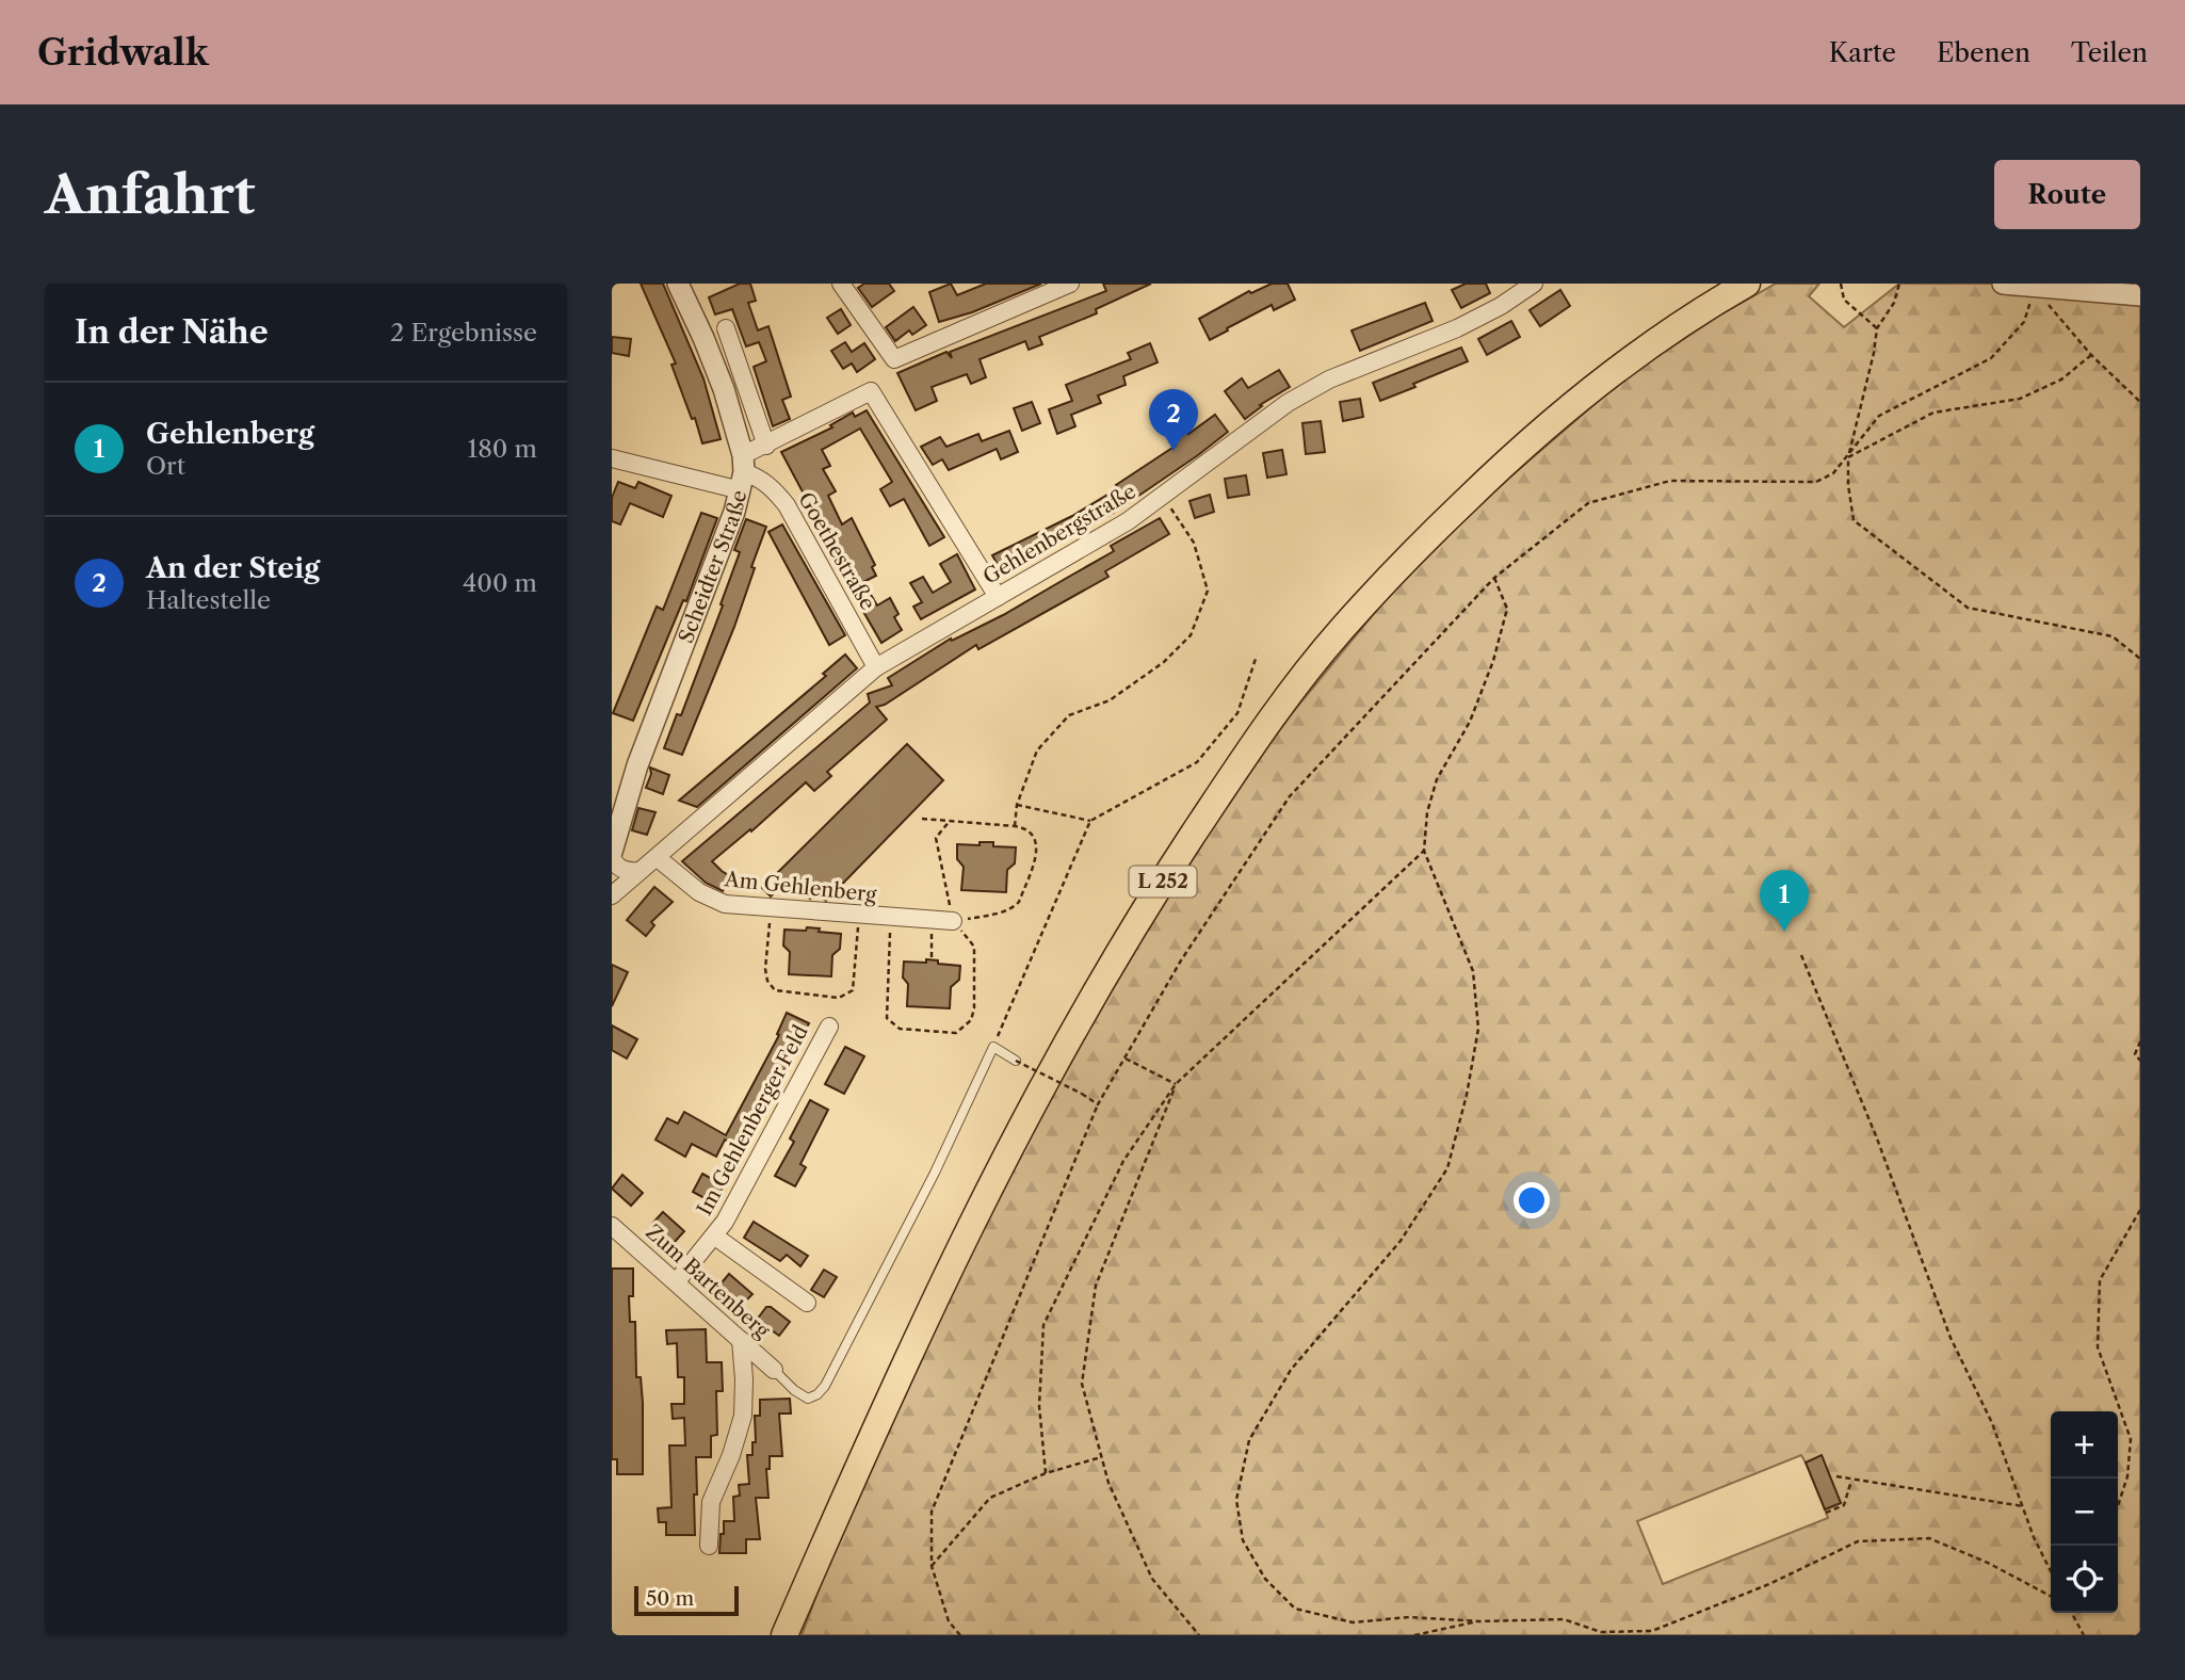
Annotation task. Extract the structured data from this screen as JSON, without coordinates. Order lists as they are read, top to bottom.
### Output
{
  "streets": {
    "highway": ["L 252"],
    "street": [
      "Gehlenbergstraße",
      "Goethestraße",
      "Scheidter Straße",
      "Am Gehlenberg",
      "Im Gehlenberger Feld",
      "Zum Bartenberg"
    ]
  },
  "crossings": [
    ["Gehlenbergstraße", "Goethestraße"],
    ["Gehlenbergstraße", "Am Gehlenberg"],
    ["Goethestraße", "Scheidter Straße"],
    ["Im Gehlenberger Feld", "Zum Bartenberg"]
  ],
  "scale_bar": "50 m",
  "page": {
    "header": "Gridwalk",
    "nav": ["Karte", "Ebenen", "Teilen"],
    "buttons": "Route",
    "title": "Anfahrt",
    "heading": ["In der Nähe", "2 Ergebnisse"],
    "list": [
      {
        "mark": "1",
        "name": "Gehlenberg",
        "note": "Ort",
        "value": "180 m"
      },
      {
        "mark": "2",
        "name": "An der Steig",
        "note": "Haltestelle",
        "value": "400 m"
      }
    ],
    "pins": ["2", "1"],
    "map_buttons": ["+", "−"],
    "scale": "50 m"
  }
}
